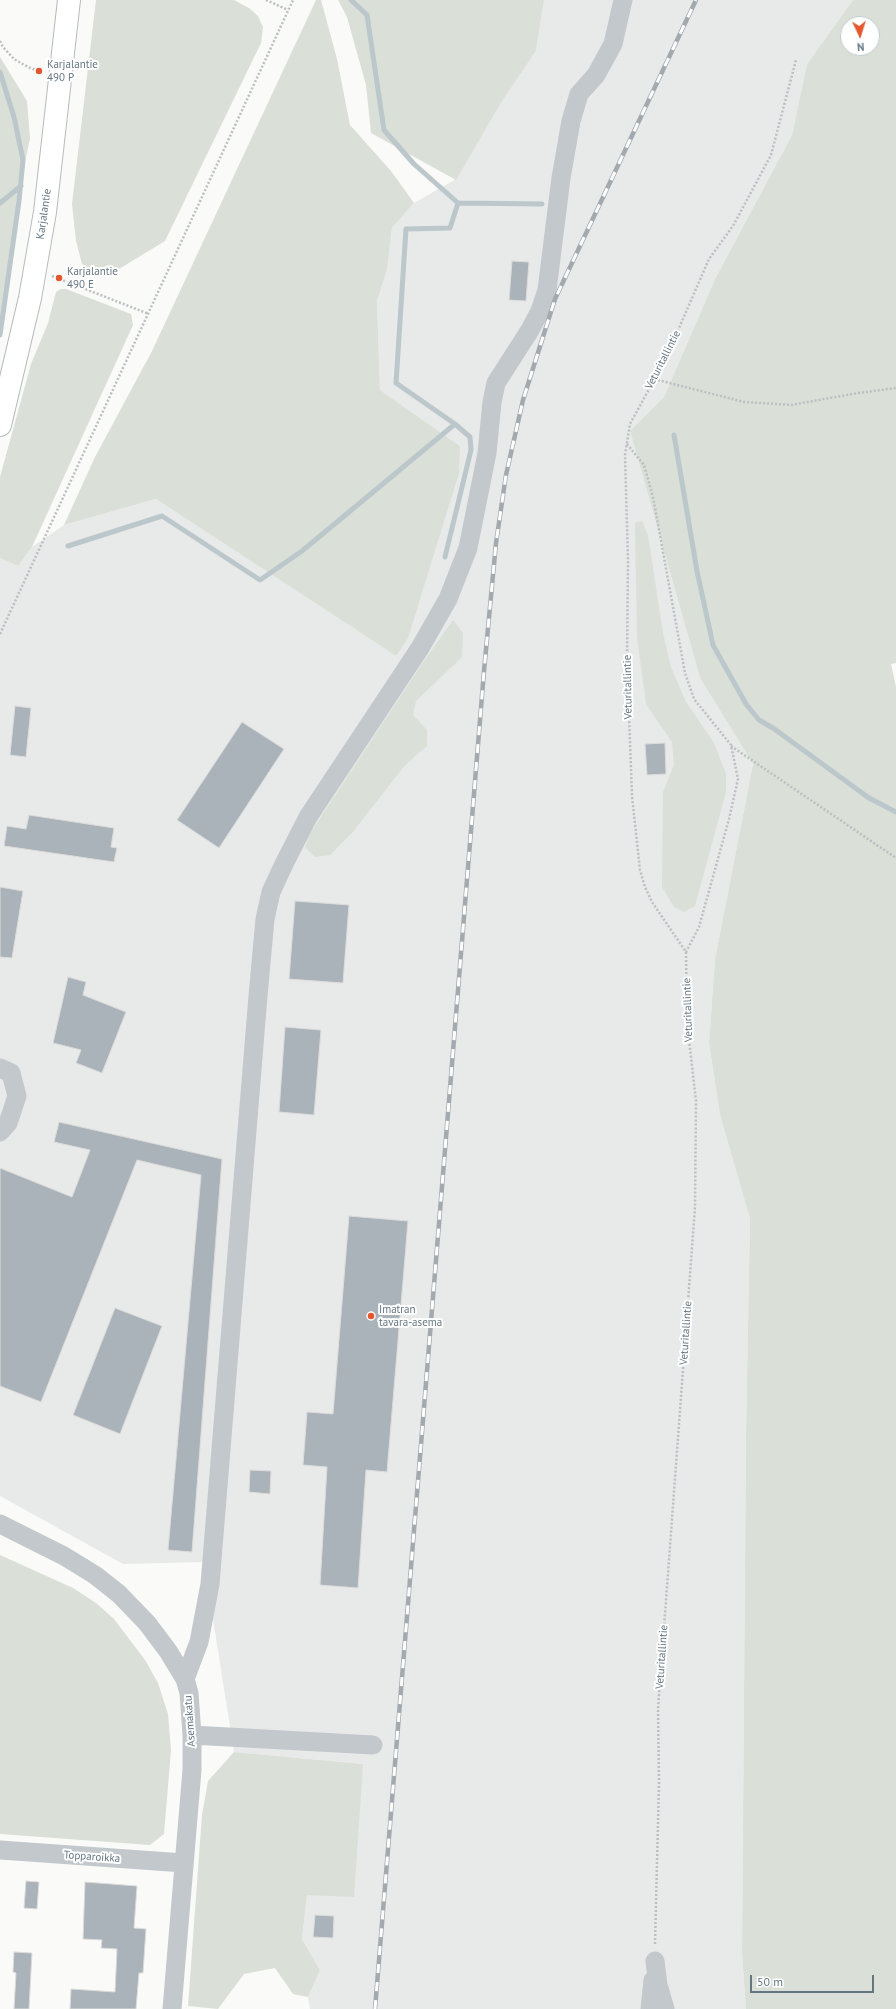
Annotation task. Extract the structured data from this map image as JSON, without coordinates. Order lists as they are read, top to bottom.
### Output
{
  "streets": {
    "main road": ["Karjalantie"],
    "street": ["Asemakatu", "Topparoikka"],
    "path": ["Veturitallintie"]
  },
  "crossings": [
    ["Asemakatu", "Topparoikka"]
  ],
  "places": ["Karjalantie 490 P", "Karjalantie 490 E", "Imatran tavara-asema"],
  "scale_bar": "50 m",
  "north": "bottom"
}
